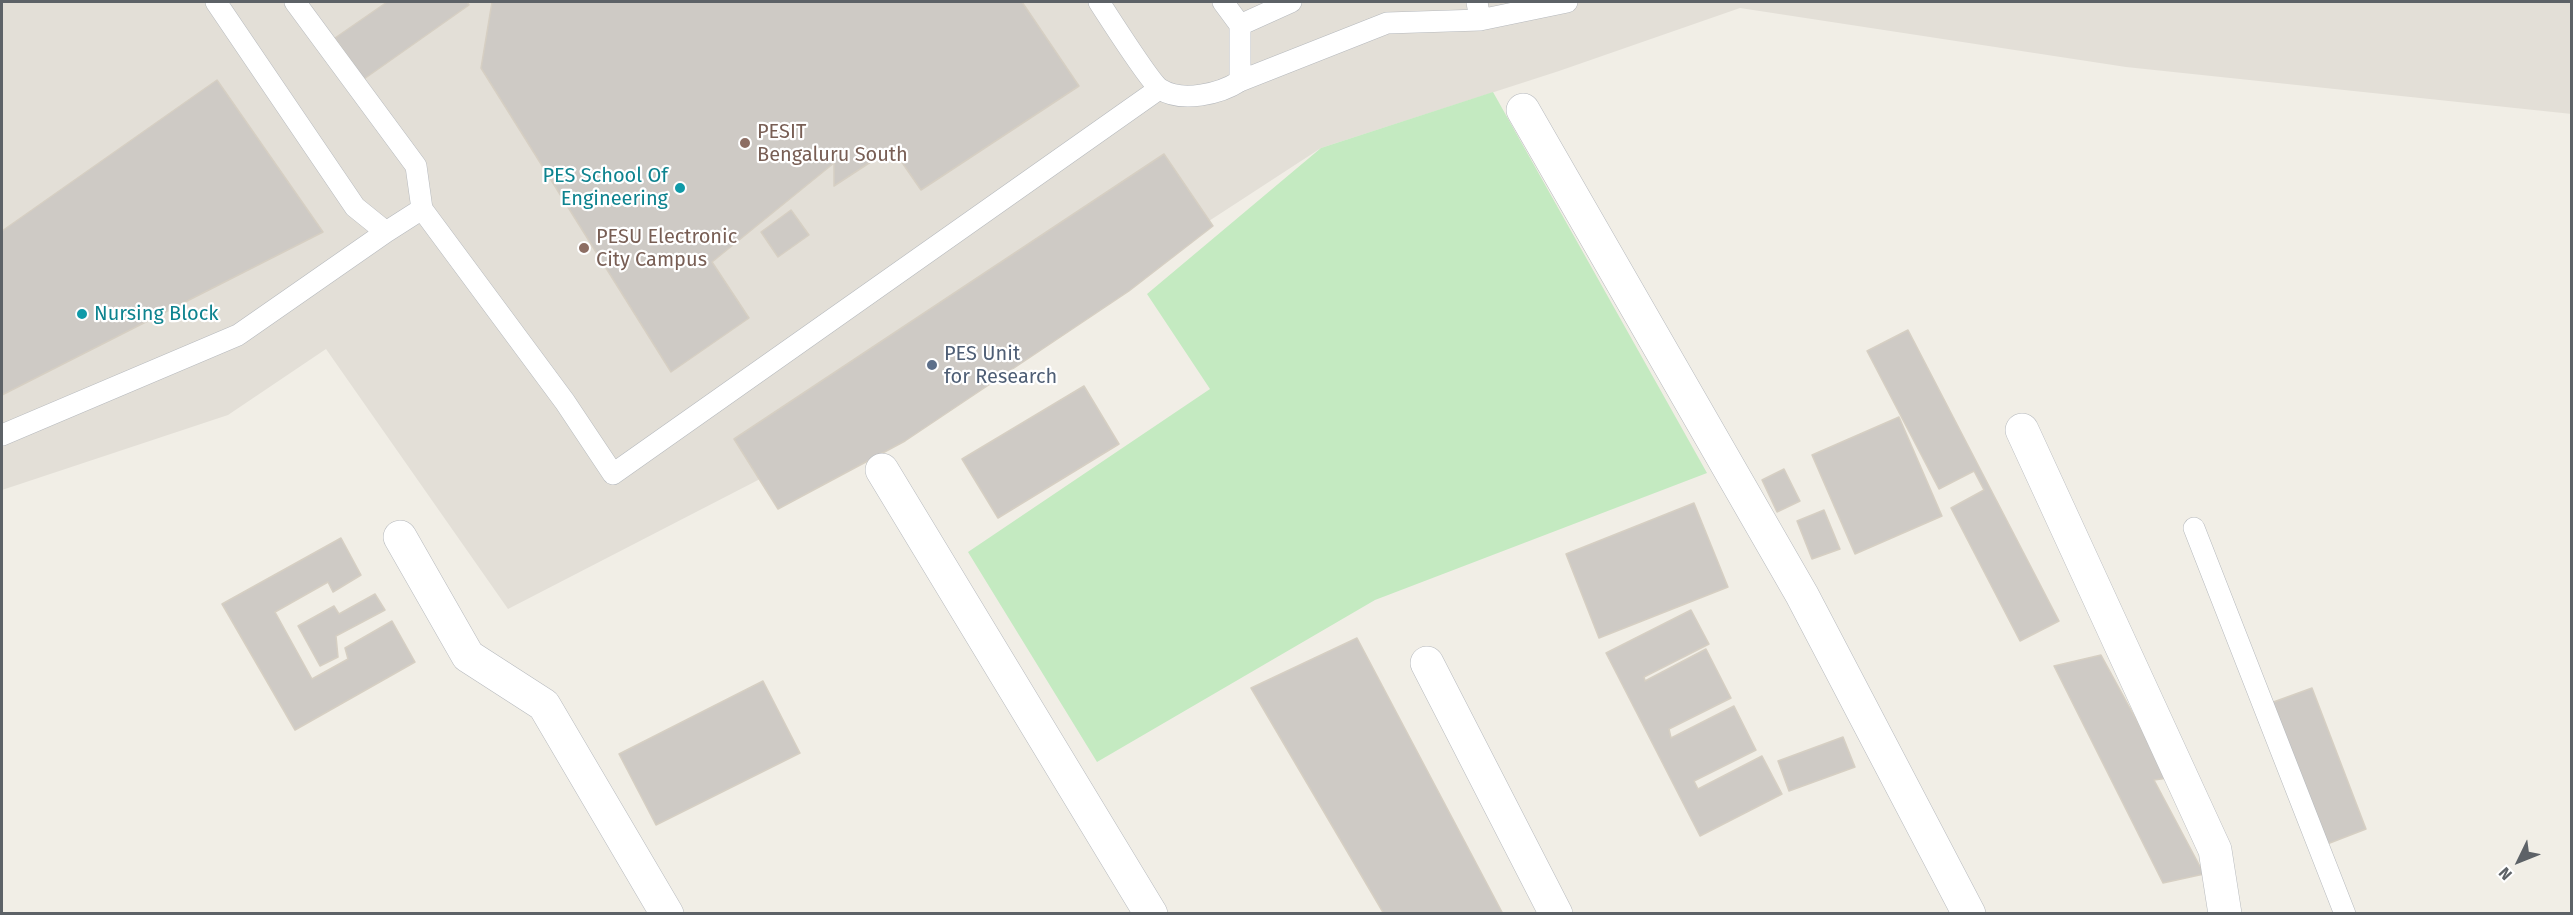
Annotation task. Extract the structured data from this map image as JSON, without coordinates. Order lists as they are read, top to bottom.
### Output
{
  "places": [
    "PESIT Bengaluru South",
    "PES School Of Engineering",
    "PESU Electronic City Campus",
    "Nursing Block",
    "PES Unit for Research"
  ],
  "north": "bottom left"
}
